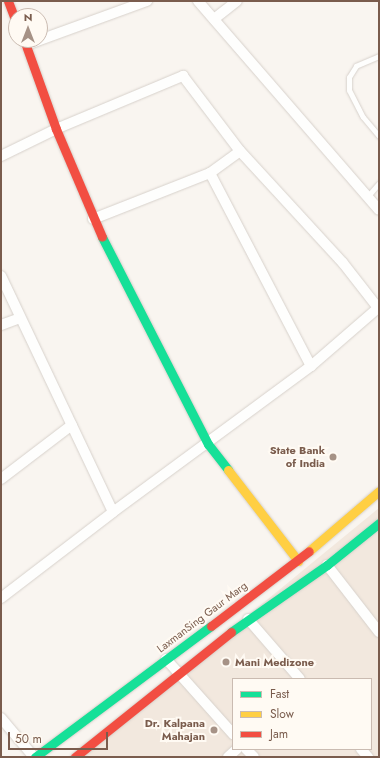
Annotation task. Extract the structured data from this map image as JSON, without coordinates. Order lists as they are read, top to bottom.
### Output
{
  "streets": {
    "main road": ["LaxmanSing Gaur Marg"]
  },
  "places": ["State Bank of India", "Mani Medizone", "Dr. Kalpana Mahajan"],
  "legend": ["Fast", "Slow", "Jam"],
  "scale_bar": "50 m",
  "north": "top"
}
